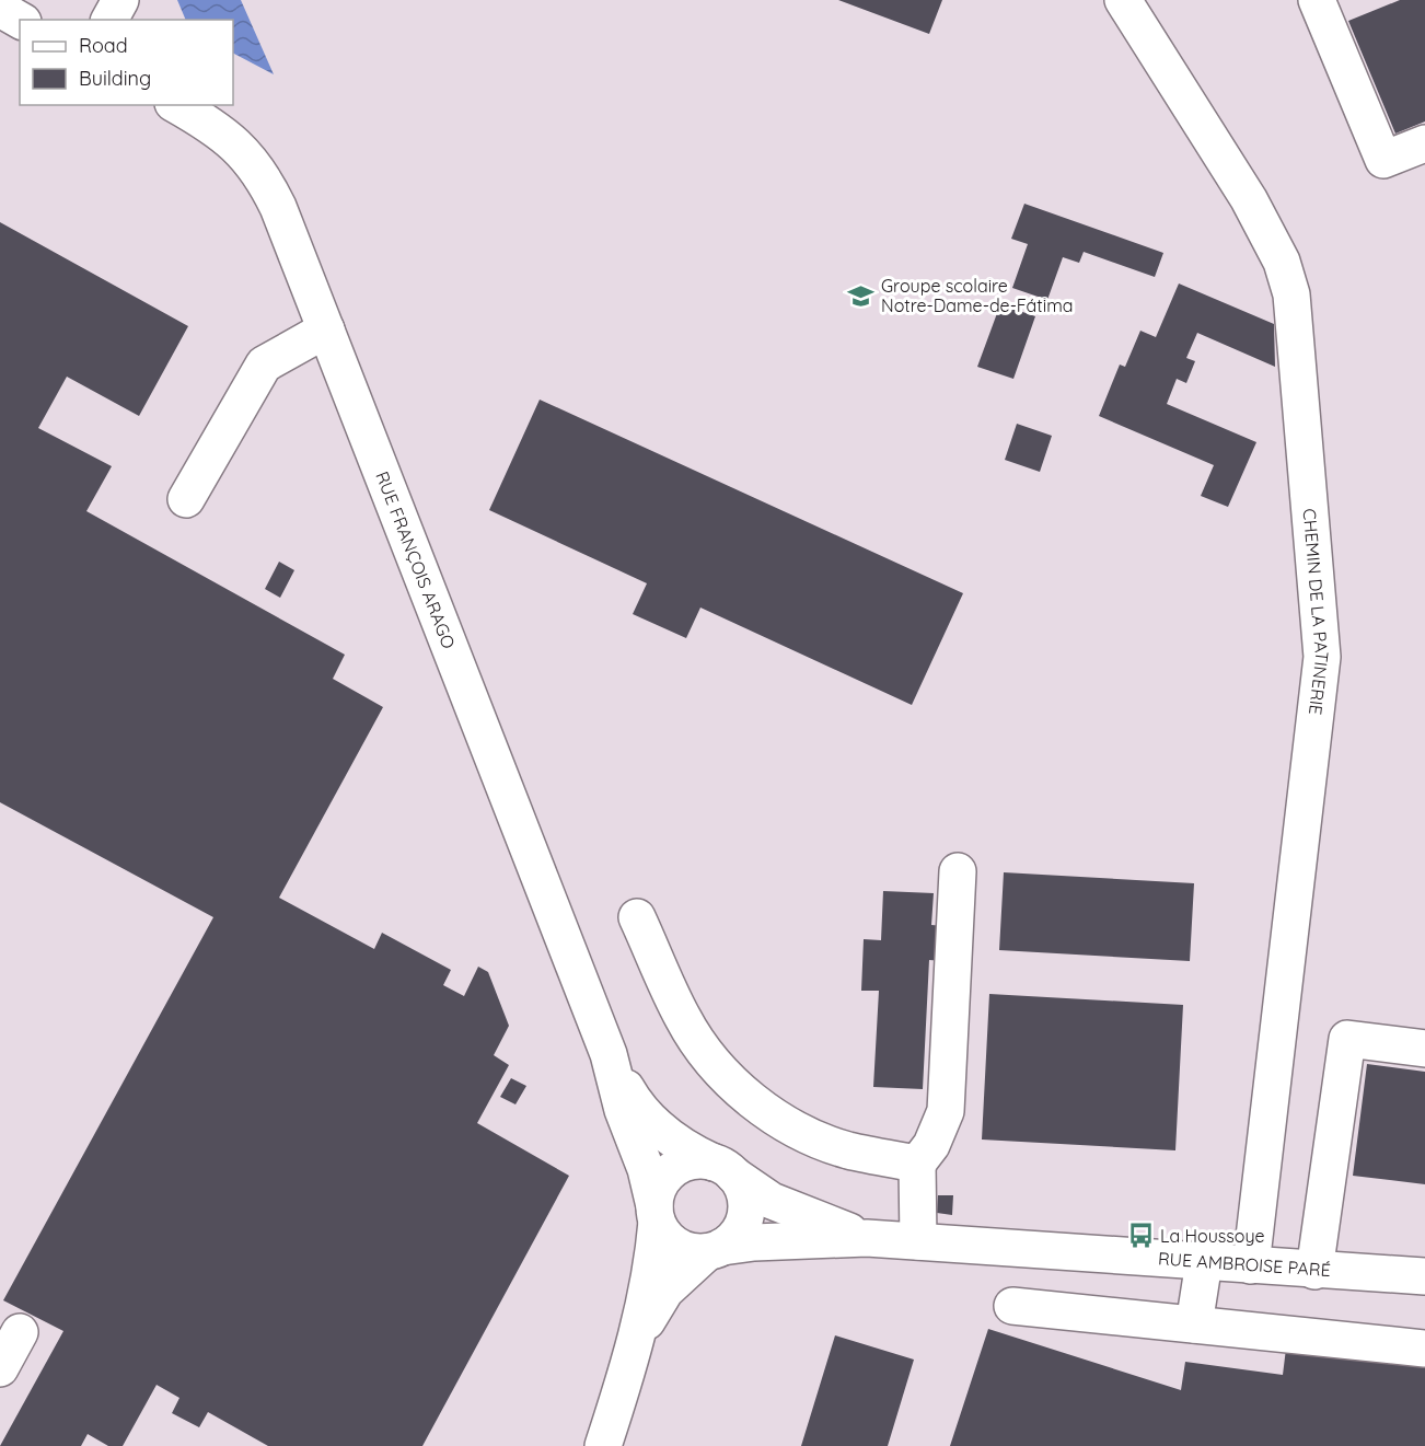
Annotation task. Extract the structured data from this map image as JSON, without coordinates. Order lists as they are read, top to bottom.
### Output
{
  "streets": {
    "street": ["RUE FRANÇOIS ARAGO", "CHEMIN DE LA PATINERIE", "RUE AMBROISE PARÉ"]
  },
  "crossings": [
    ["RUE FRANÇOIS ARAGO", "RUE AMBROISE PARÉ"],
    ["CHEMIN DE LA PATINERIE", "RUE AMBROISE PARÉ"]
  ],
  "places": {
    "school or university": ["Groupe scolaire Notre-Dame-de-Fátima"],
    "bus stop": ["La Houssoye"]
  },
  "legend": ["Road", "Building"]
}
